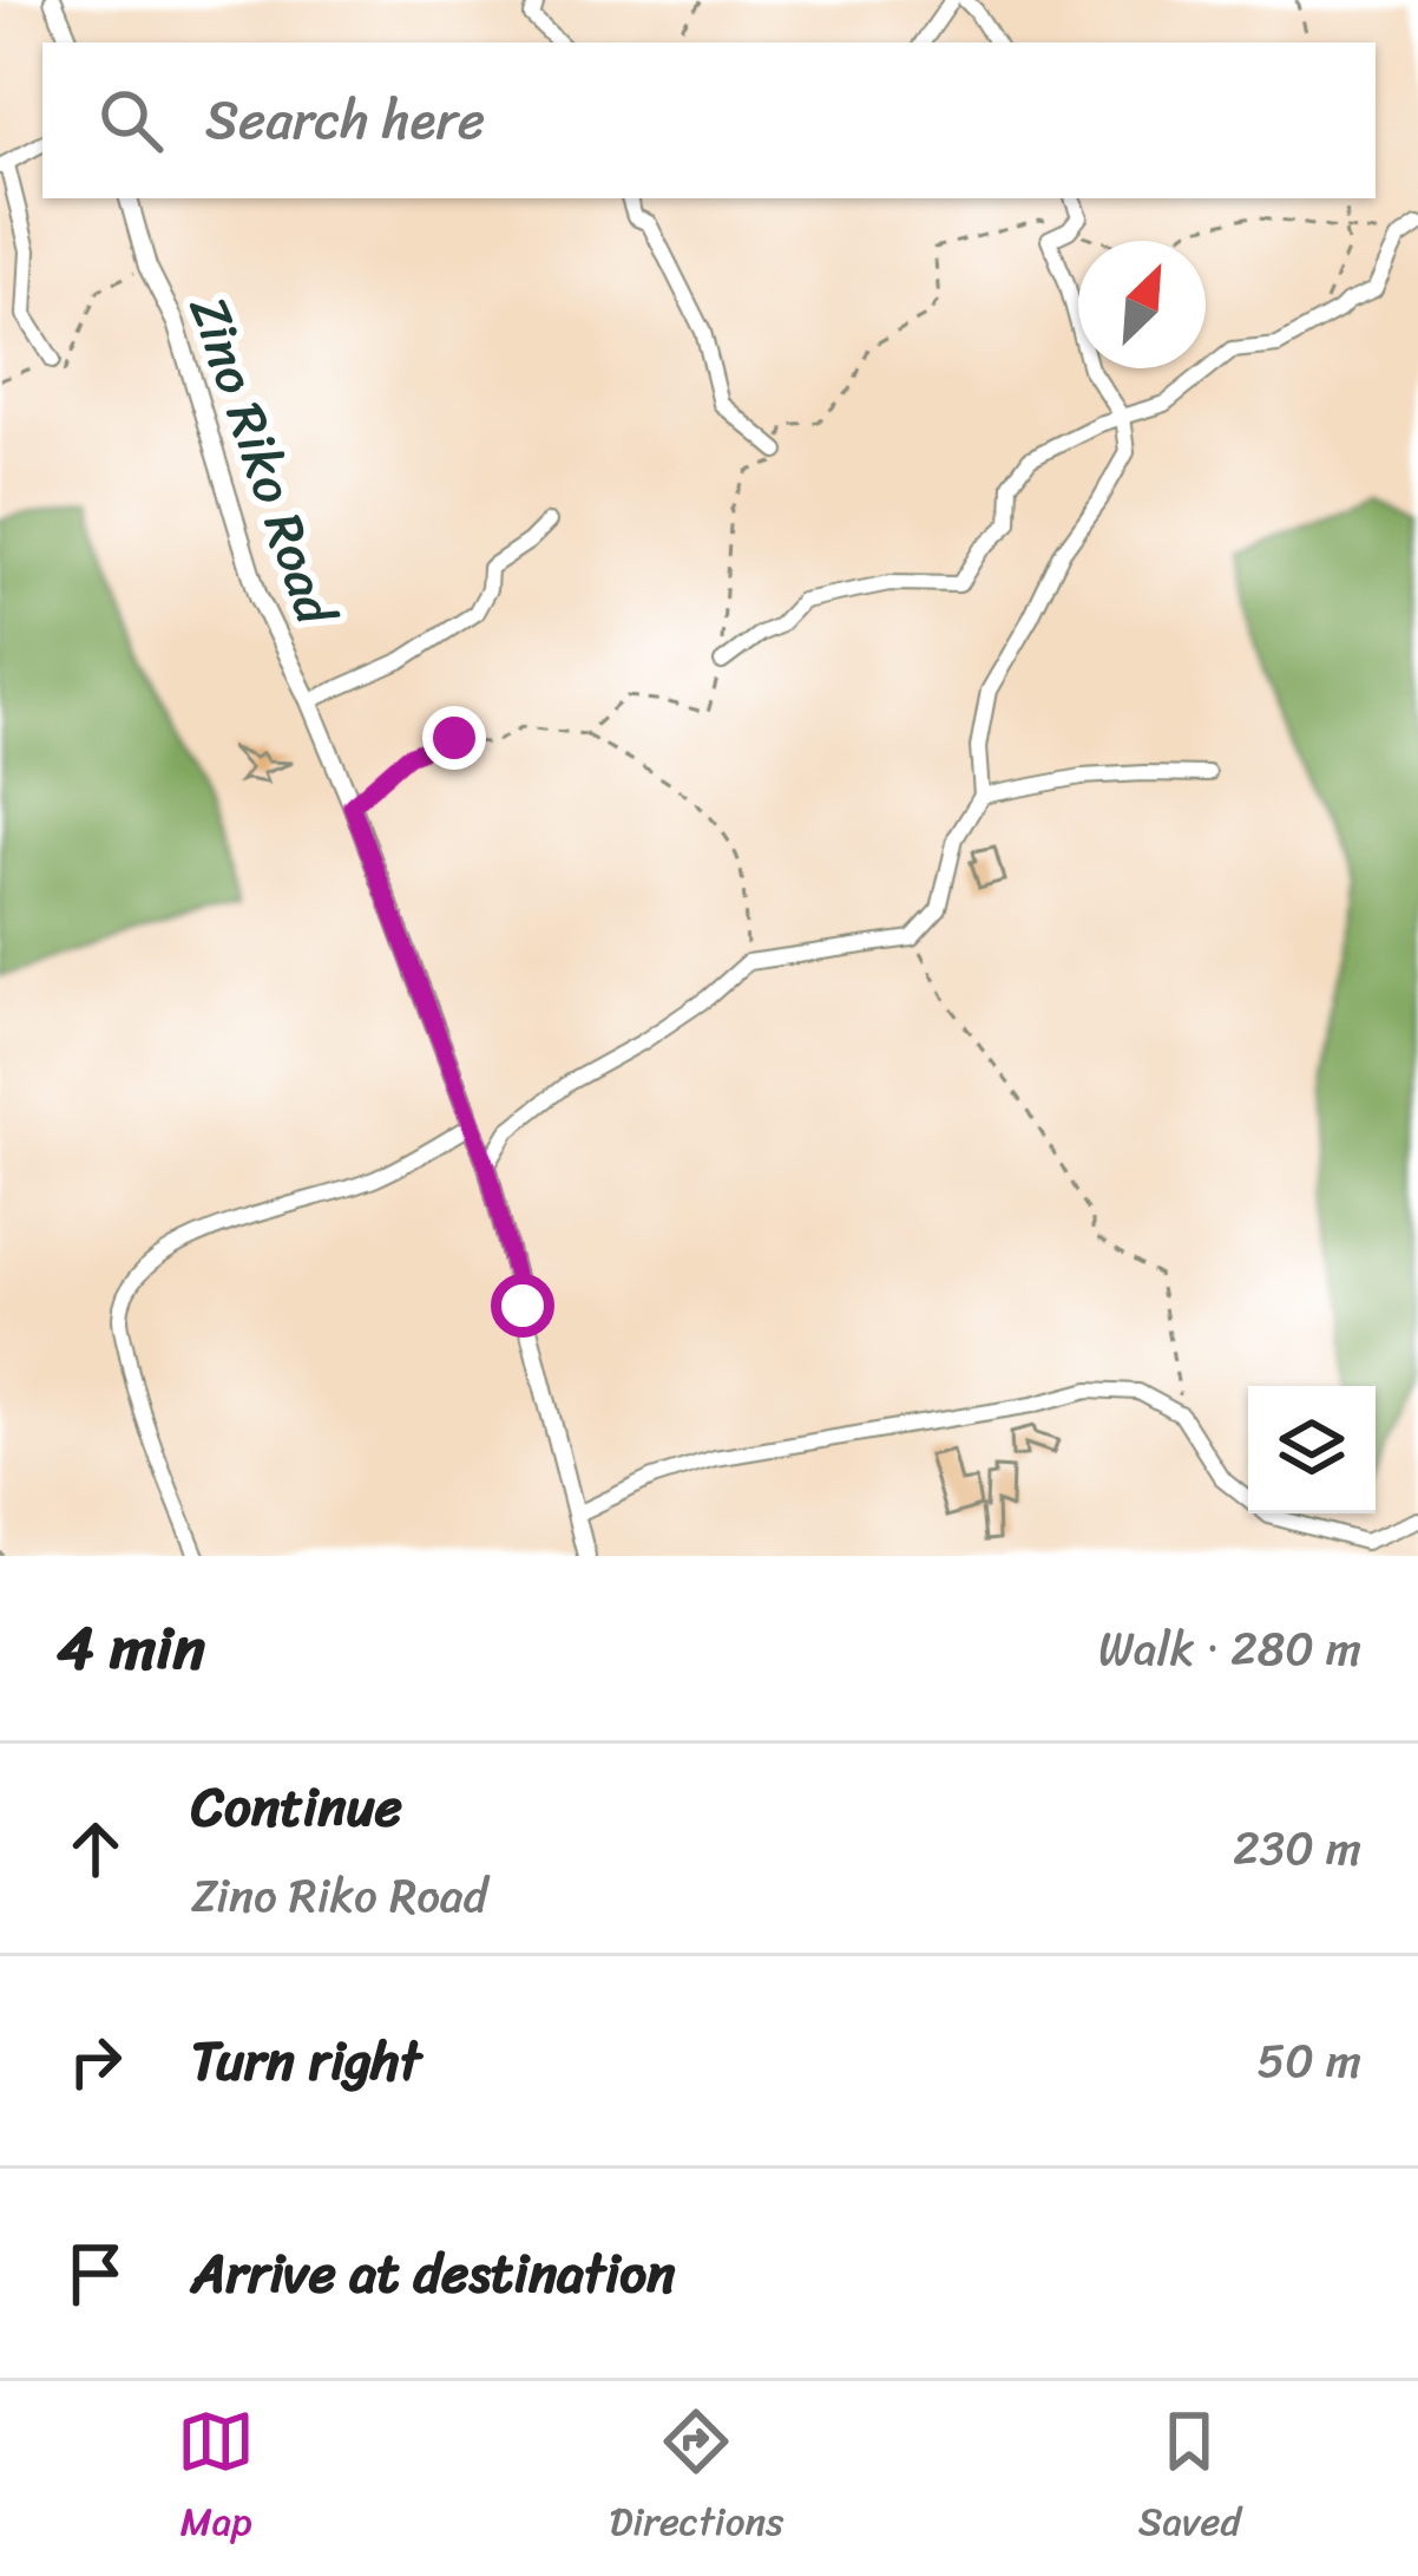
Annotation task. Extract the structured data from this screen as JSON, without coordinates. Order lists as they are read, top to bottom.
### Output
{
  "streets": {
    "street": ["Zino Riko Road"]
  },
  "north": "top right",
  "page": {
    "search": "Search here",
    "heading": ["4 min", "Walk · 280 m"],
    "list": [
      ["Continue", "Zino Riko Road", "230 m"],
      ["Turn right", "50 m"],
      "Arrive at destination"
    ],
    "nav": ["Map", "Directions", "Saved"]
  }
}
